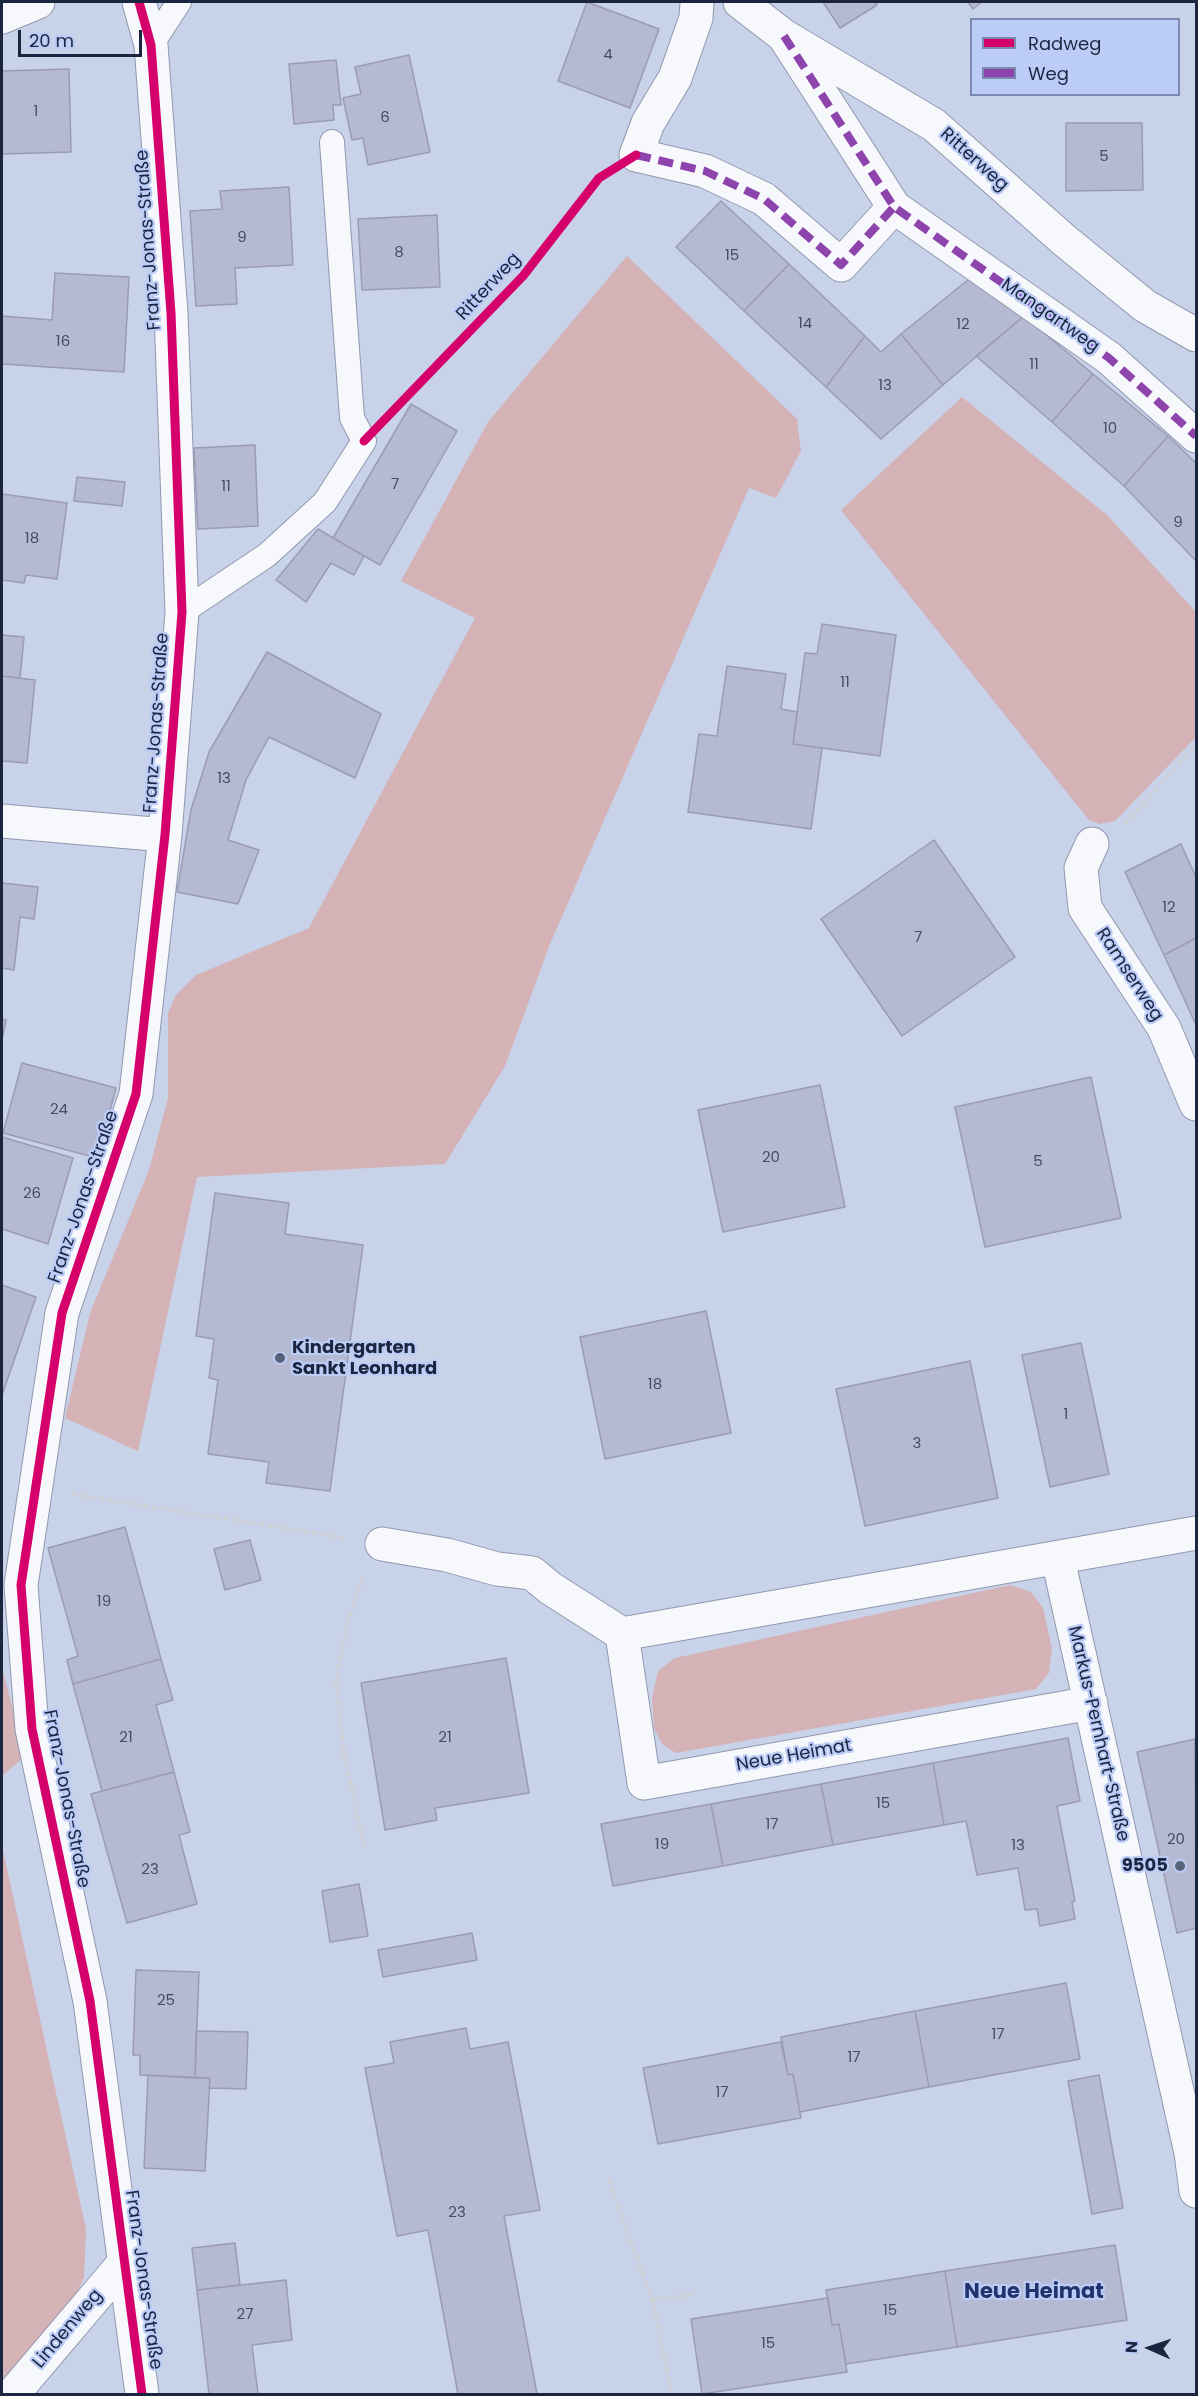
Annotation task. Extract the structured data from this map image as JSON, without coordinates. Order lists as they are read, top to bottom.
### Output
{
  "streets": {
    "street": [
      "Ritterweg",
      "Franz-Jonas-Straße",
      "Mangartweg",
      "Ramserweg",
      "Markus-Pernhart-Straße",
      "Neue Heimat",
      "Lindenweg"
    ]
  },
  "crossings": [
    ["Ritterweg", "Mangartweg"],
    ["Franz-Jonas-Straße", "Lindenweg"],
    ["Markus-Pernhart-Straße", "Neue Heimat"]
  ],
  "districts": ["Neue Heimat"],
  "places": ["Kindergarten Sankt Leonhard", "9505"],
  "house_numbers": [
    "4",
    "1",
    "6",
    "5",
    "9",
    "8",
    "15",
    "14",
    "12",
    "16",
    "11",
    "13",
    "10",
    "7",
    "11",
    "9",
    "18",
    "11",
    "13",
    "12",
    "7",
    "24",
    "20",
    "5",
    "26",
    "18",
    "1",
    "3",
    "19",
    "21",
    "21",
    "15",
    "17",
    "20",
    "19",
    "13",
    "23",
    "25",
    "17",
    "17",
    "17",
    "23",
    "15",
    "27",
    "15"
  ],
  "legend": ["Radweg", "Weg"],
  "scale_bar": "20 m",
  "north": "left"
}
